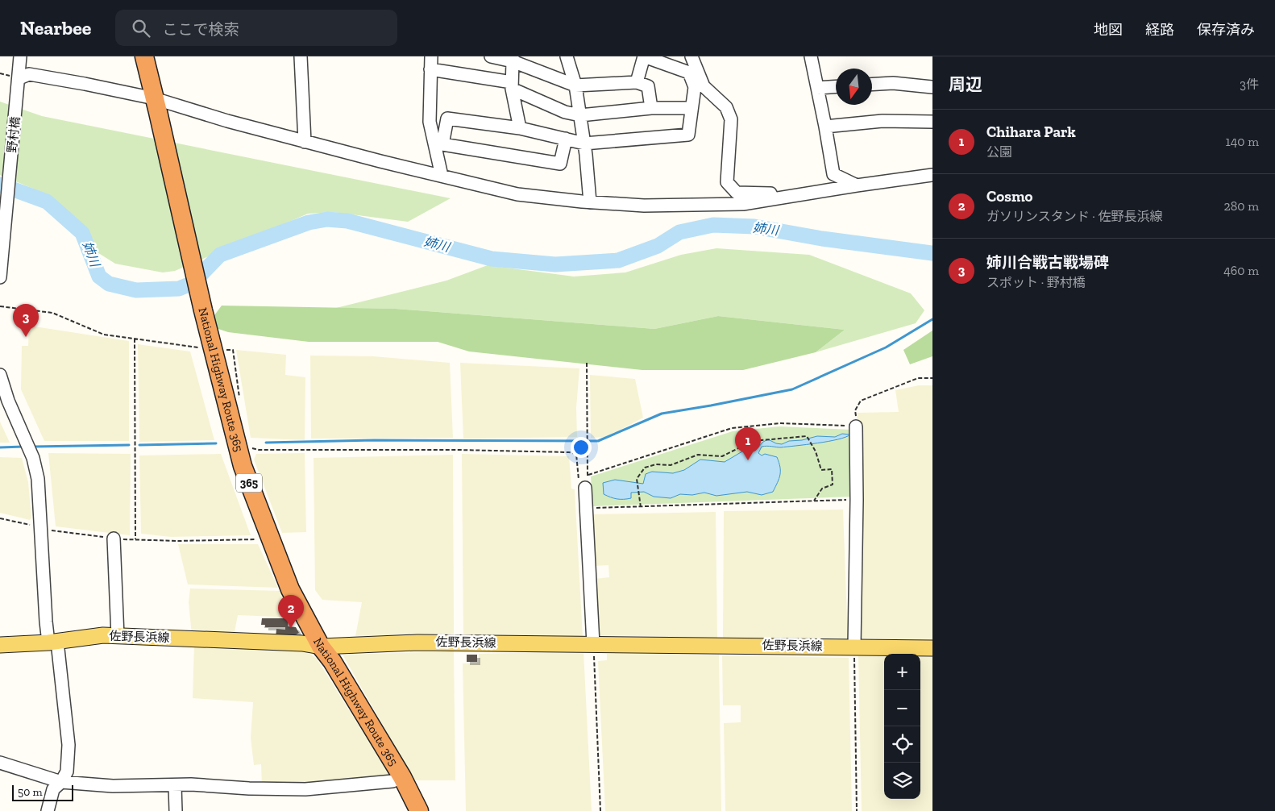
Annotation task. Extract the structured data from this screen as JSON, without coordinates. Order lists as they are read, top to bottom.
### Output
{
  "streets": {
    "highway": ["National Highway Route 365", "365"],
    "main road": ["佐野長浜線"],
    "street": ["野村橋"]
  },
  "crossings": [
    ["National Highway Route 365", "佐野長浜線"]
  ],
  "water": ["姉川"],
  "scale_bar": "50 m",
  "north": "bottom",
  "page": {
    "header": "Nearbee",
    "search": "ここで検索",
    "nav": ["地図", "経路", "保存済み"],
    "heading": ["周辺", "3件"],
    "list": [
      {
        "mark": "1",
        "name": "Chihara Park",
        "note": "公園",
        "value": "140 m"
      },
      {
        "mark": "2",
        "name": "Cosmo",
        "note": "ガソリンスタンド · 佐野長浜線",
        "value": "280 m"
      },
      {
        "mark": "3",
        "name": "姉川合戦古戦場碑",
        "note": "スポット · 野村橋",
        "value": "460 m"
      }
    ],
    "pins": ["3", "1", "2"],
    "map_buttons": ["+", "−"],
    "scale": "50 m"
  }
}
